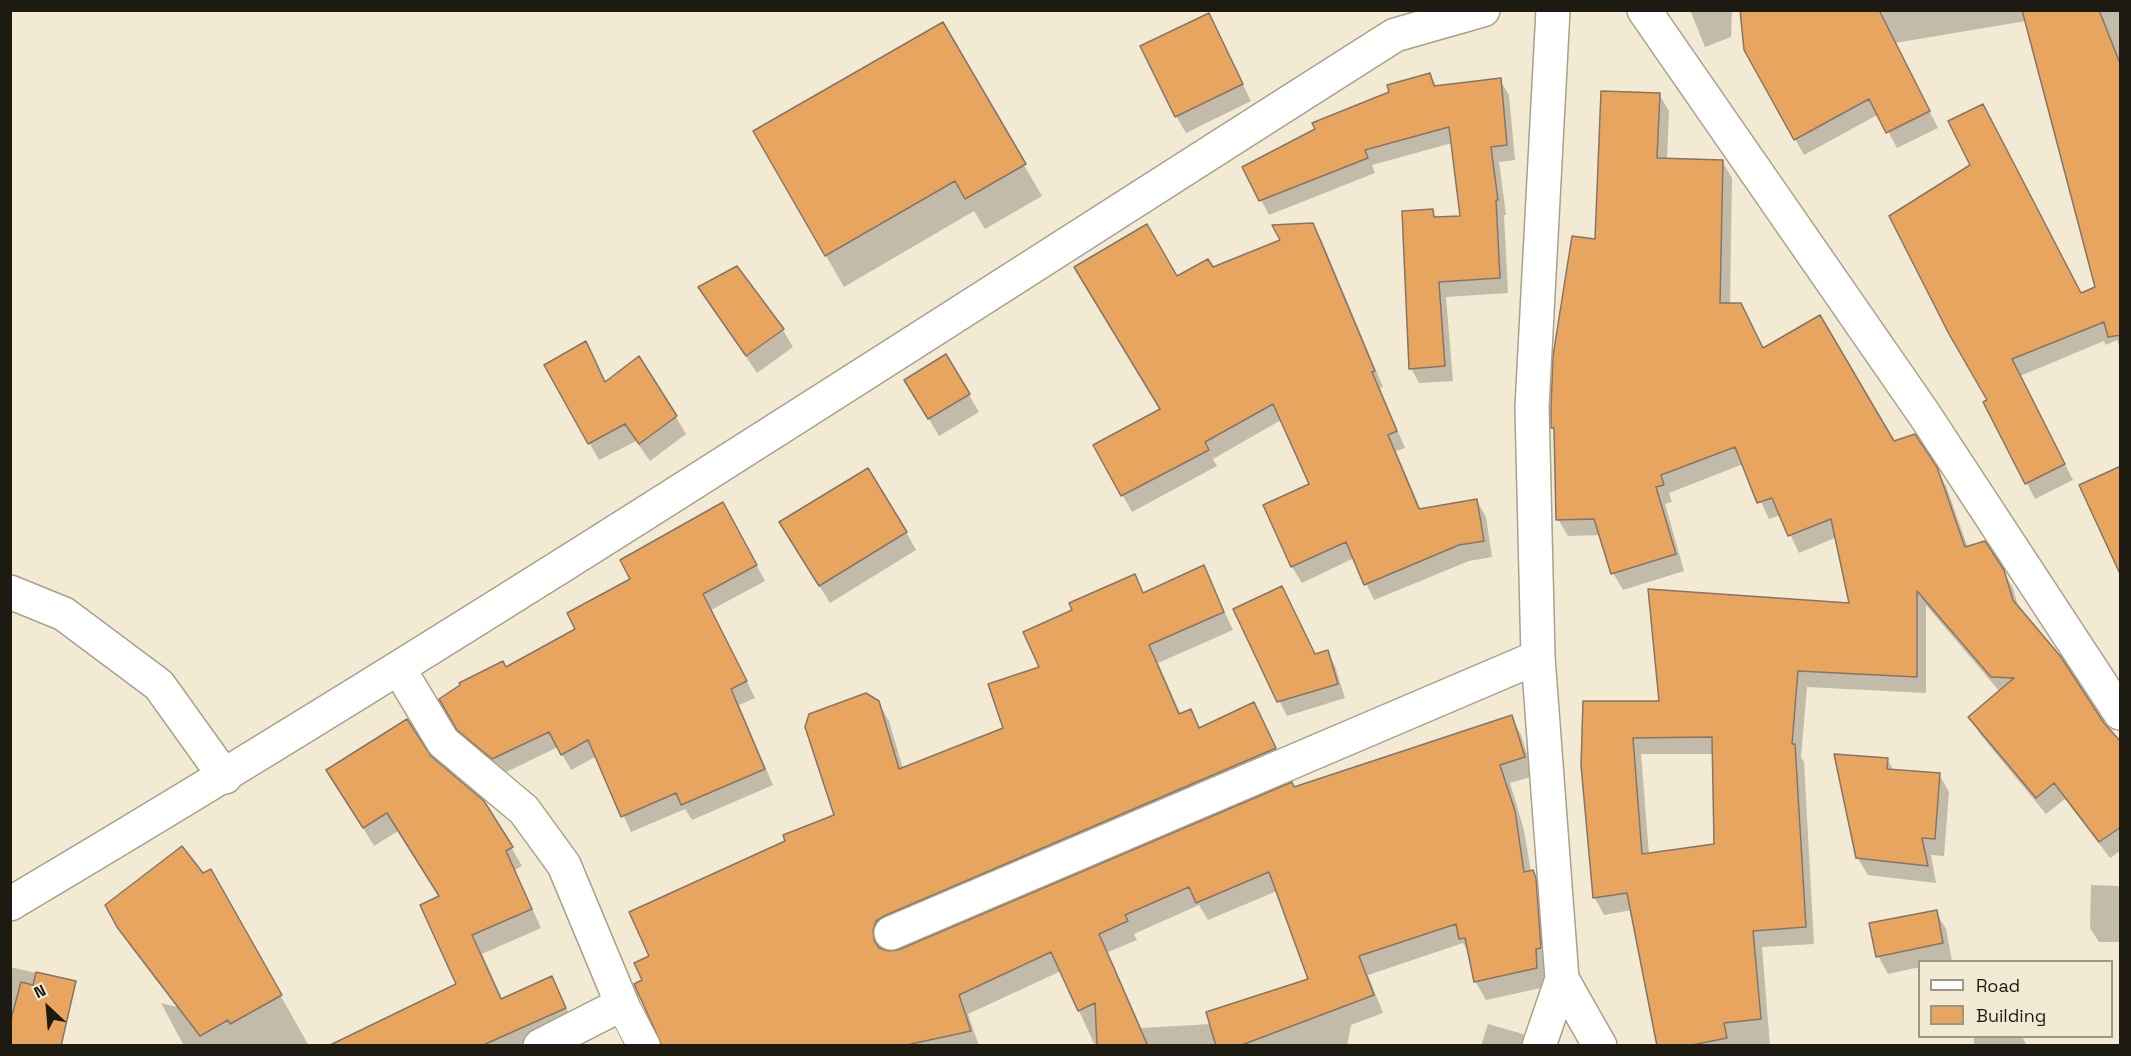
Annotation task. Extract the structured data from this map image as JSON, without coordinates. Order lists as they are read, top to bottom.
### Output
{
  "legend": ["Road", "Building"],
  "north": "top left"
}
